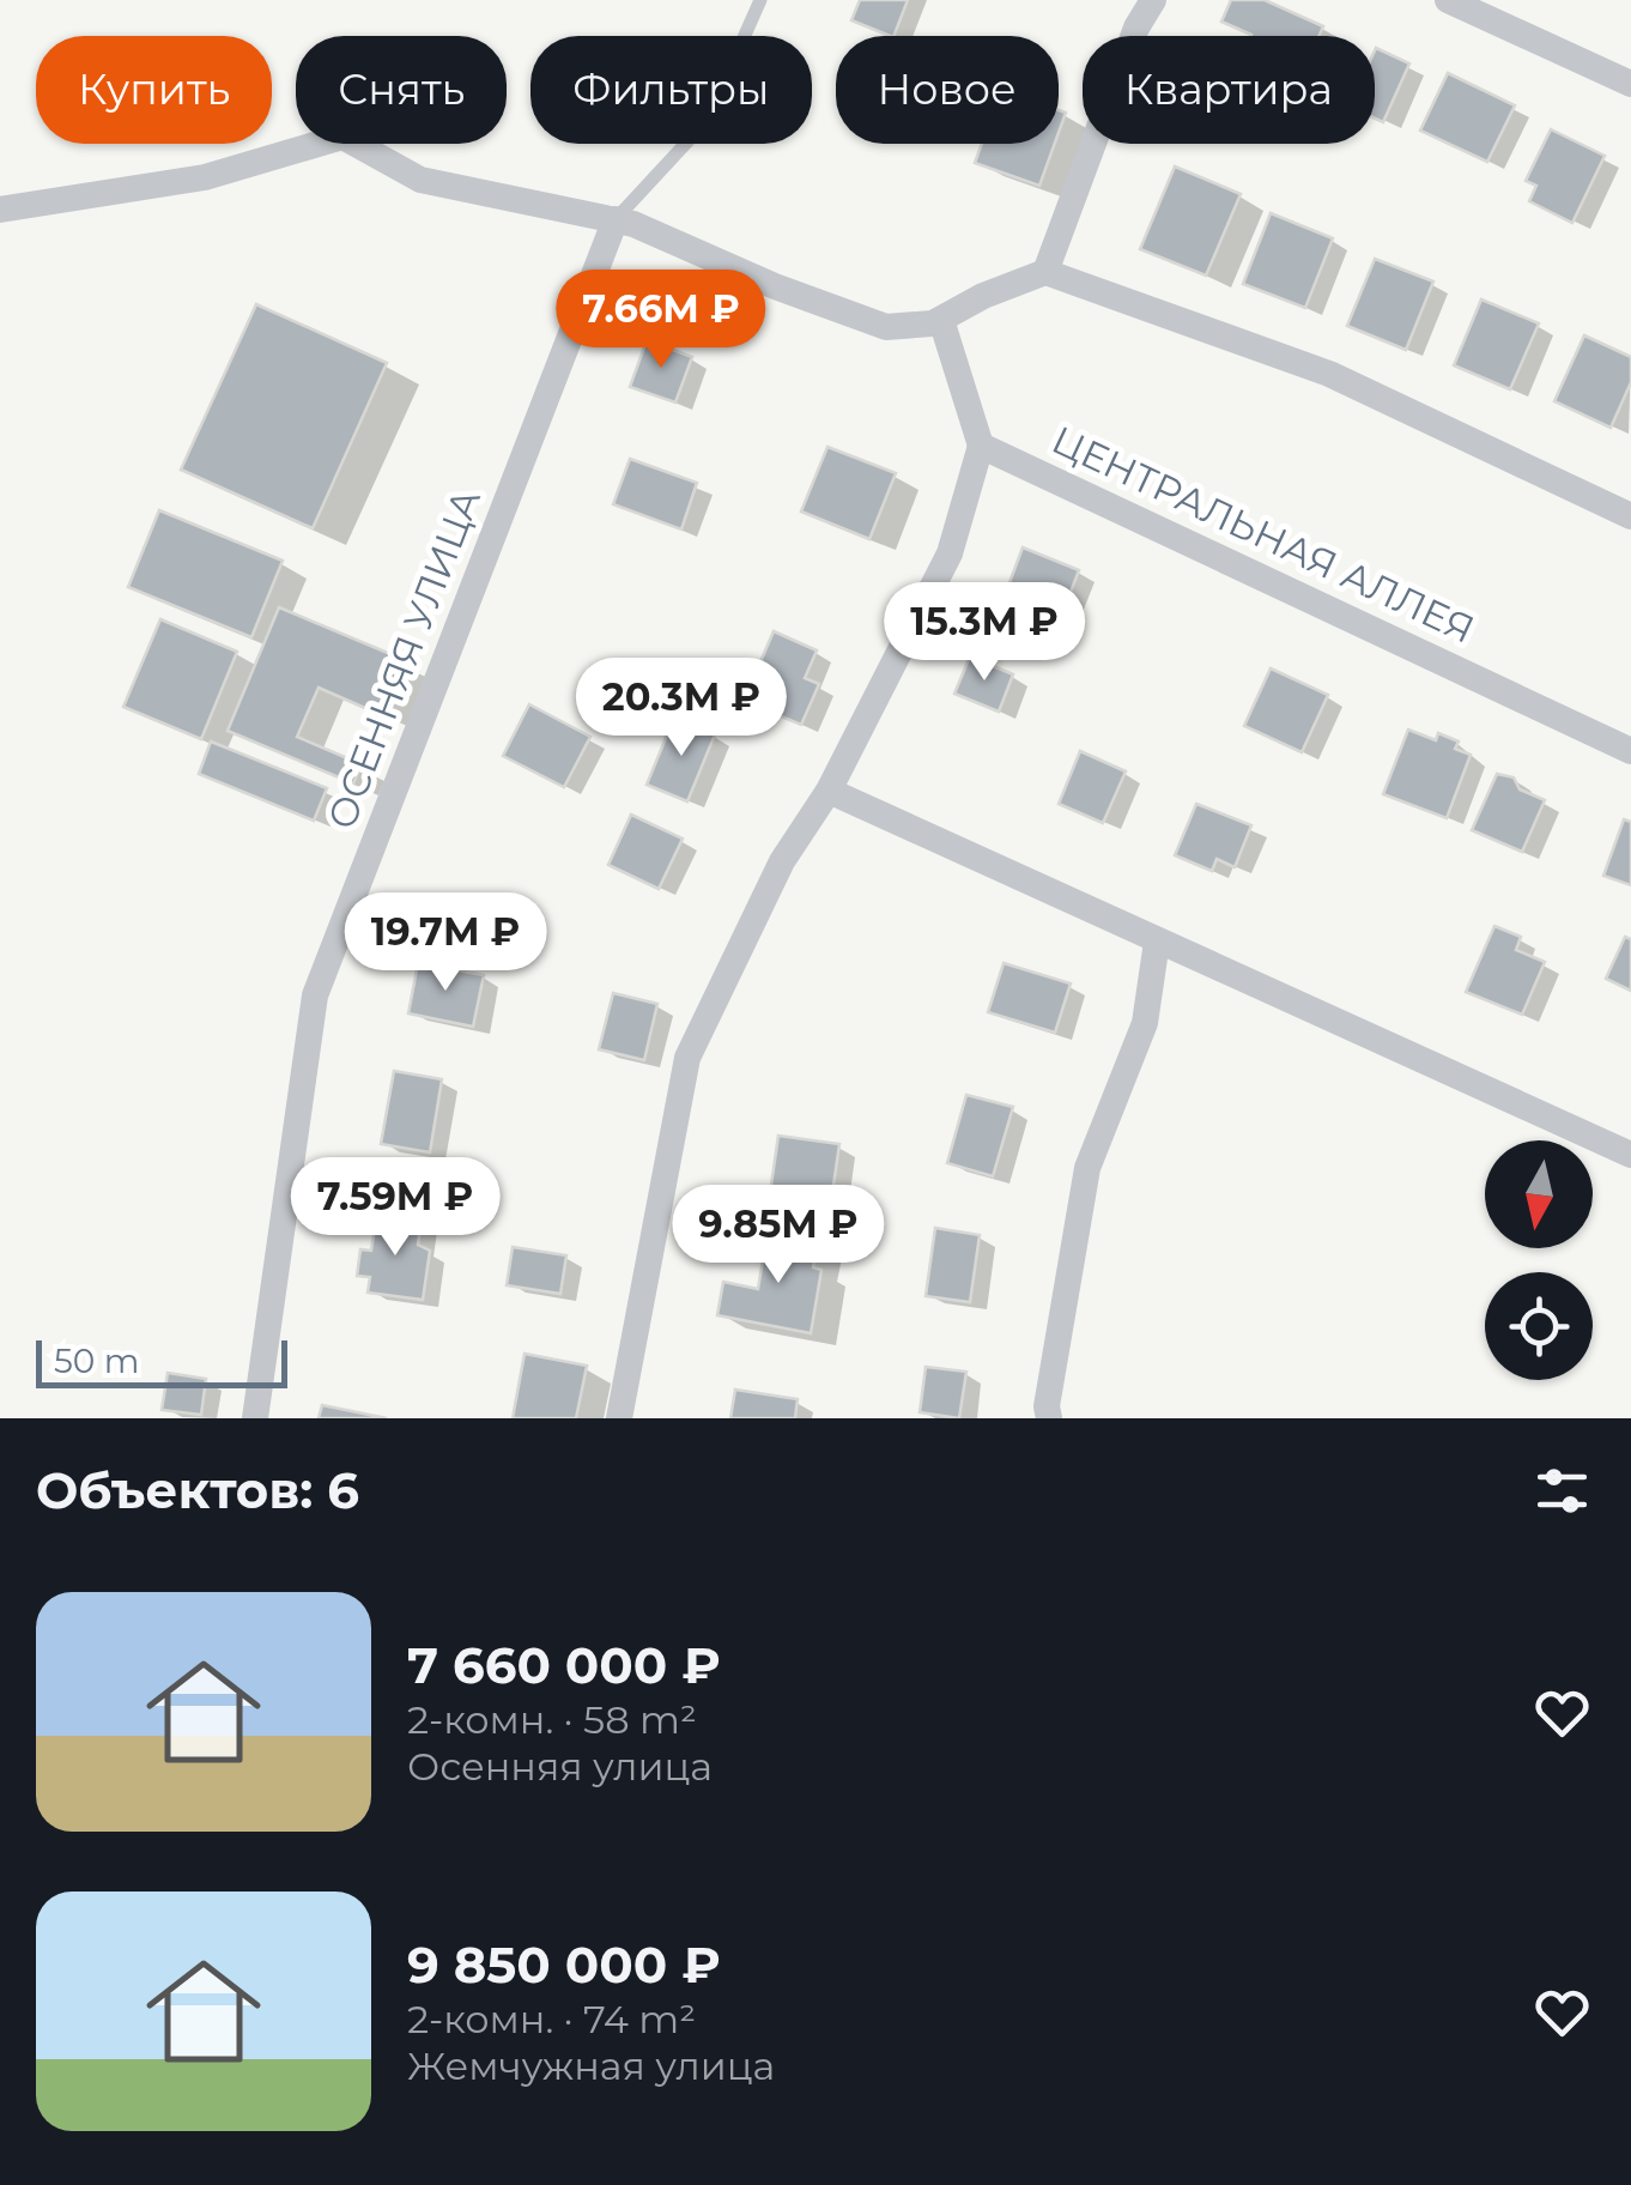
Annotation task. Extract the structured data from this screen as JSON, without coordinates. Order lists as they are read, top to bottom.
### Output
{
  "streets": {
    "street": ["ЦЕНТРАЛЬНАЯ АЛЛЕЯ", "ОСЕННЯЯ УЛИЦА"]
  },
  "scale_bar": "50 m",
  "north": "bottom",
  "page": {
    "chip": [
      "Купить",
      "Снять",
      "Фильтры",
      "Новое",
      "Квартира"
    ],
    "price": [
      "7.66M ₽",
      "15.3M ₽",
      "20.3M ₽",
      "19.7M ₽",
      "7.59M ₽",
      "9.85M ₽"
    ],
    "scale": "50 m",
    "heading": "Объектов: 6",
    "list": [
      {
        "name": "7 660 000 ₽",
        "note": "2-комн. · 58 m² · Осенняя улица"
      },
      {
        "name": "9 850 000 ₽",
        "note": "2-комн. · 74 m² · Жемчужная улица"
      }
    ]
  }
}
